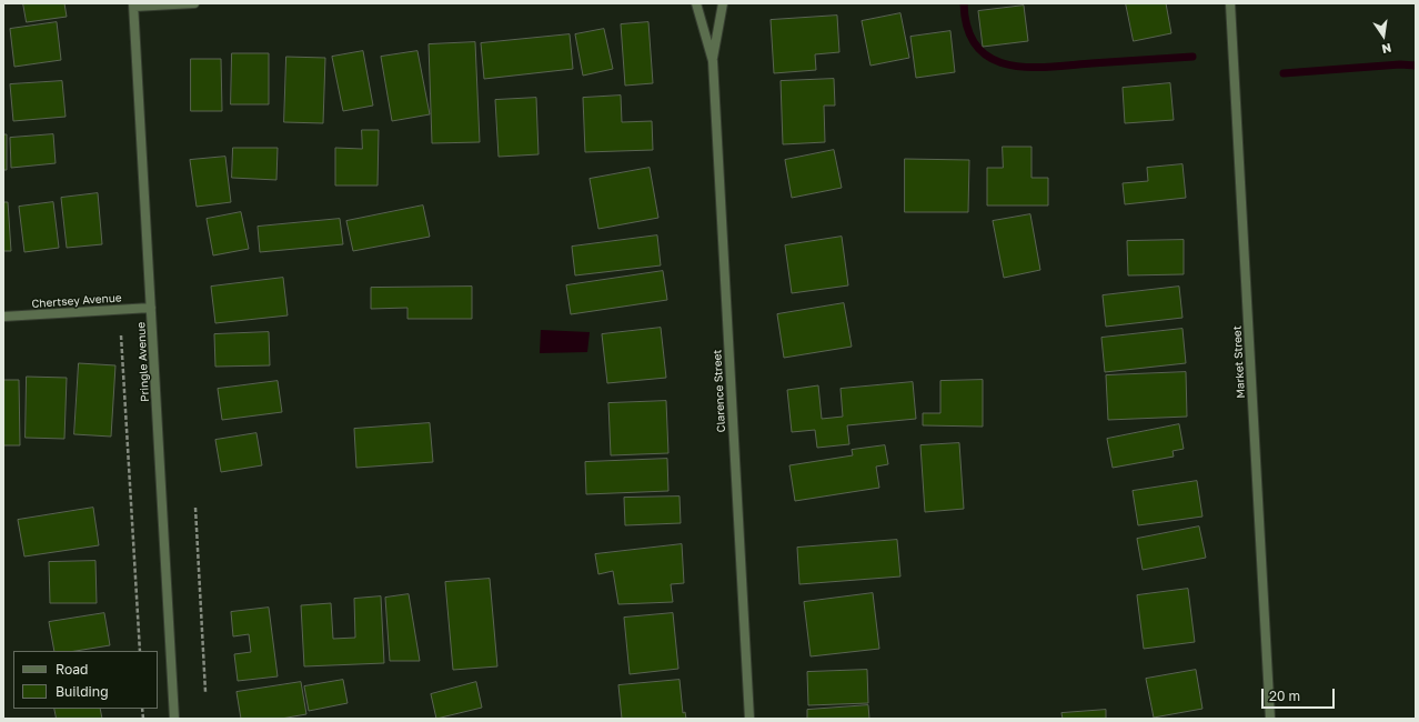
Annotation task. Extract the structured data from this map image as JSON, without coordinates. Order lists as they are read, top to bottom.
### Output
{
  "streets": {
    "street": [
      "Chertsey Avenue",
      "Pringle Avenue",
      "Market Street",
      "Clarence Street"
    ]
  },
  "crossings": [
    ["Chertsey Avenue", "Pringle Avenue"]
  ],
  "legend": ["Road", "Building"],
  "scale_bar": "20 m",
  "north": "bottom"
}
